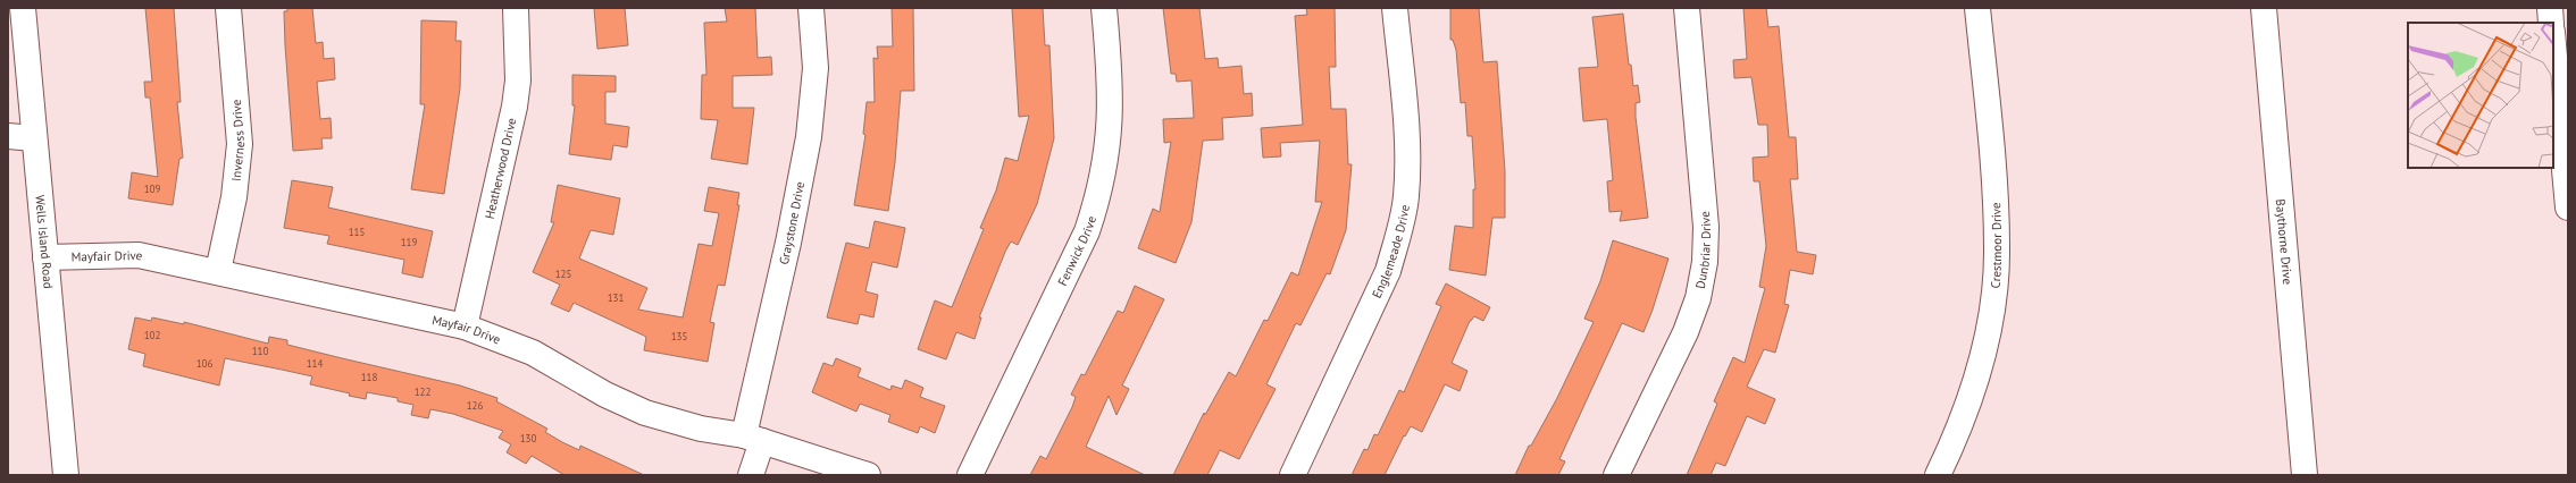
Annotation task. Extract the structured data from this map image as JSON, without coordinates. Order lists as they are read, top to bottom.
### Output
{
  "streets": {
    "street": [
      "Inverness Drive",
      "Heatherwood Drive",
      "Graystone Drive",
      "Wells Island Road",
      "Baythorne Drive",
      "Crestmoor Drive",
      "Fenwick Drive",
      "Englemeade Drive",
      "Dunbriar Drive",
      "Mayfair Drive"
    ]
  },
  "crossings": [
    ["Inverness Drive", "Mayfair Drive"],
    ["Heatherwood Drive", "Mayfair Drive"],
    ["Graystone Drive", "Mayfair Drive"],
    ["Wells Island Road", "Mayfair Drive"]
  ],
  "house_numbers": [
    "109",
    "115",
    "119",
    "125",
    "131",
    "102",
    "135",
    "110",
    "106",
    "114",
    "118",
    "122",
    "126",
    "130"
  ]
}
